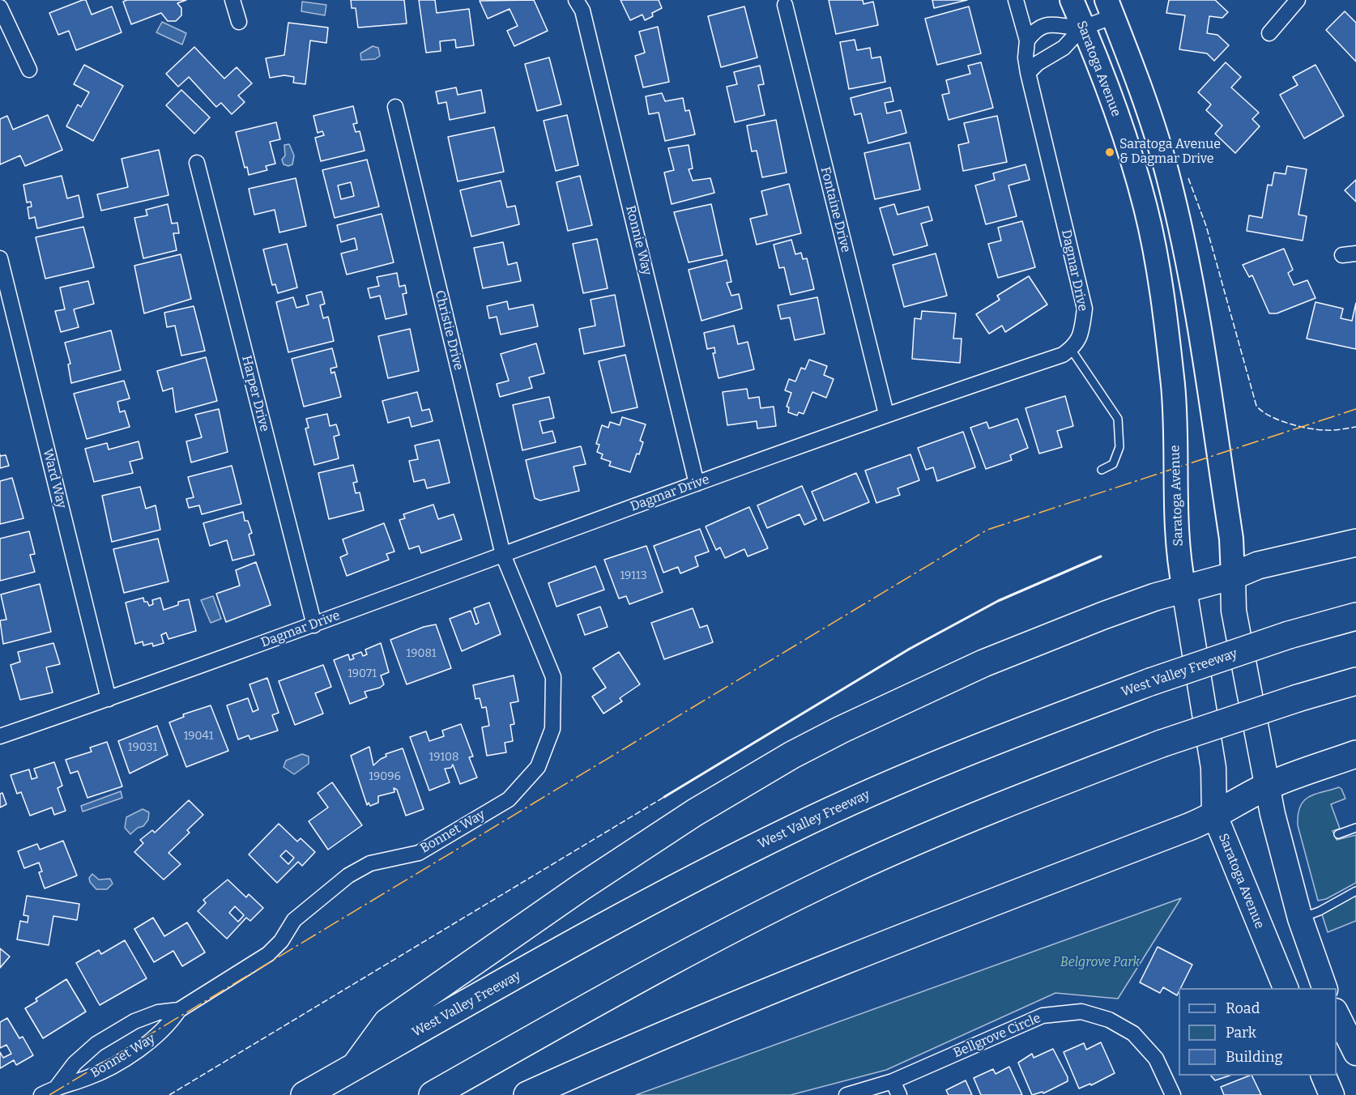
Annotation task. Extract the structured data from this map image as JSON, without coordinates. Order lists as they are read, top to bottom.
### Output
{
  "streets": {
    "highway": ["Saratoga Avenue", "West Valley Freeway"],
    "street": [
      "Fontaine Drive",
      "Ronnie Way",
      "Dagmar Drive",
      "Christie Drive",
      "Harper Drive",
      "Ward Way",
      "Bonnet Way",
      "Bellgrove Circle"
    ]
  },
  "crossings": [
    ["Fontaine Drive", "Dagmar Drive"],
    ["Ronnie Way", "Dagmar Drive"],
    ["Dagmar Drive", "Christie Drive"],
    ["Dagmar Drive", "Harper Drive"],
    ["Dagmar Drive", "Ward Way"],
    ["Dagmar Drive", "Bonnet Way"],
    ["Christie Drive", "Bonnet Way"]
  ],
  "parks": ["Belgrove Park"],
  "places": ["Saratoga Avenue & Dagmar Drive"],
  "house_numbers": [
    "19113",
    "19081",
    "19071",
    "19041",
    "19031",
    "19108",
    "19096"
  ],
  "legend": ["Road", "Park", "Building"]
}
